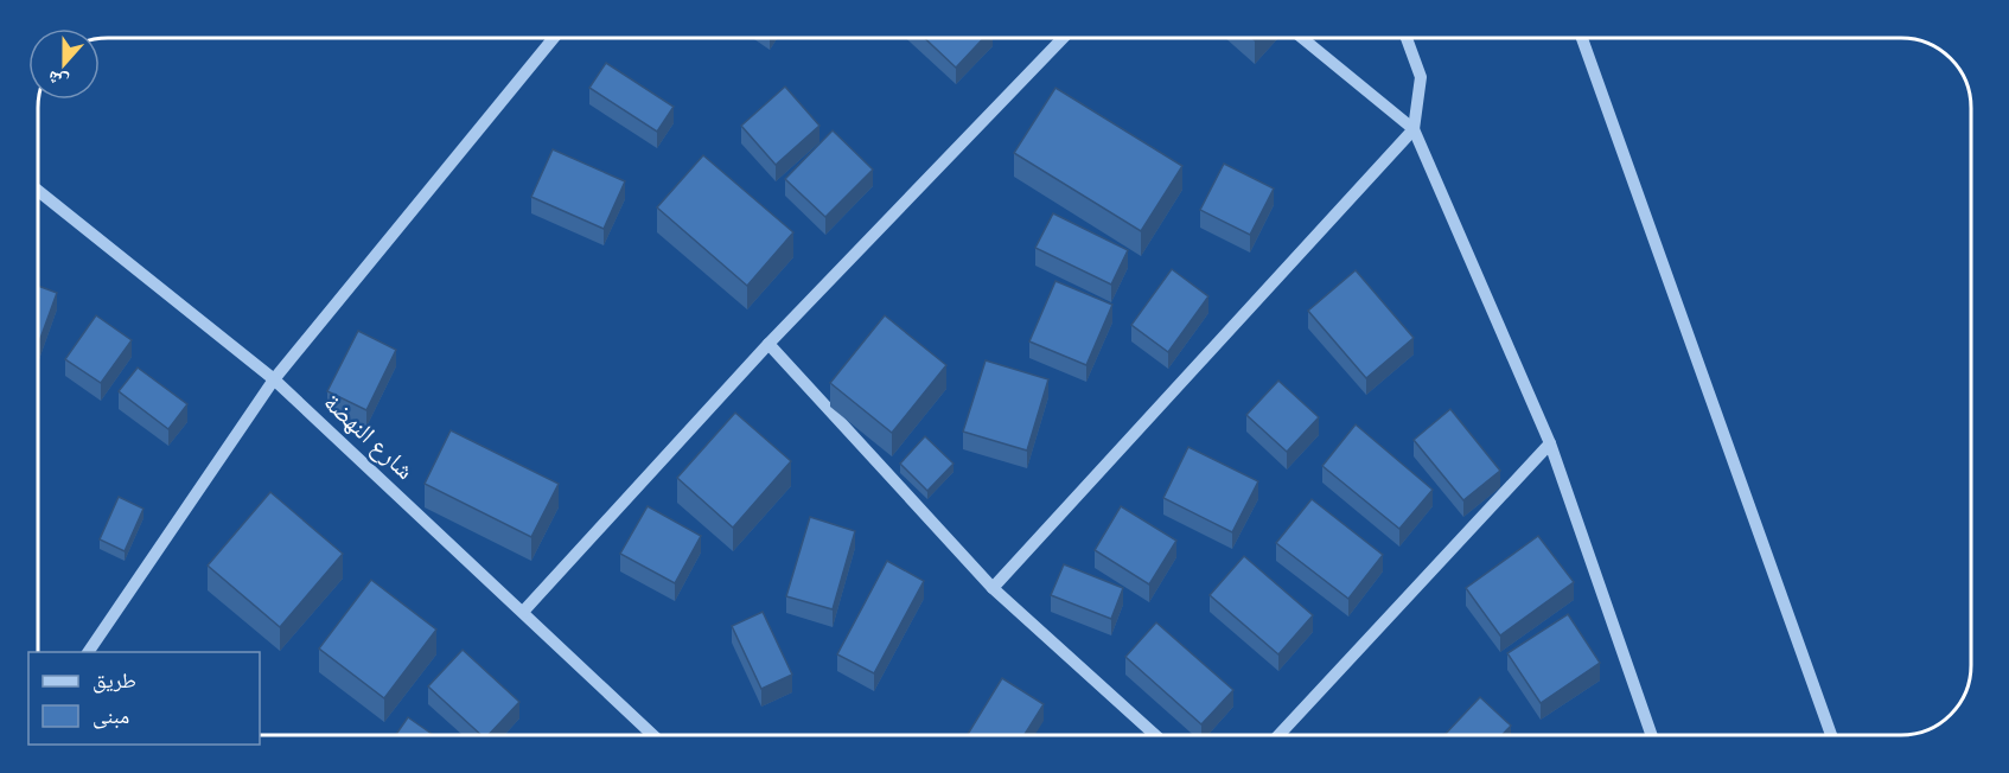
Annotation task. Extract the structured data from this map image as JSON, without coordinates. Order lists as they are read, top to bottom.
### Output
{
  "streets": {
    "street": ["شارع النهضة"]
  },
  "legend": ["طريق", "مبنى"],
  "north": "bottom"
}
